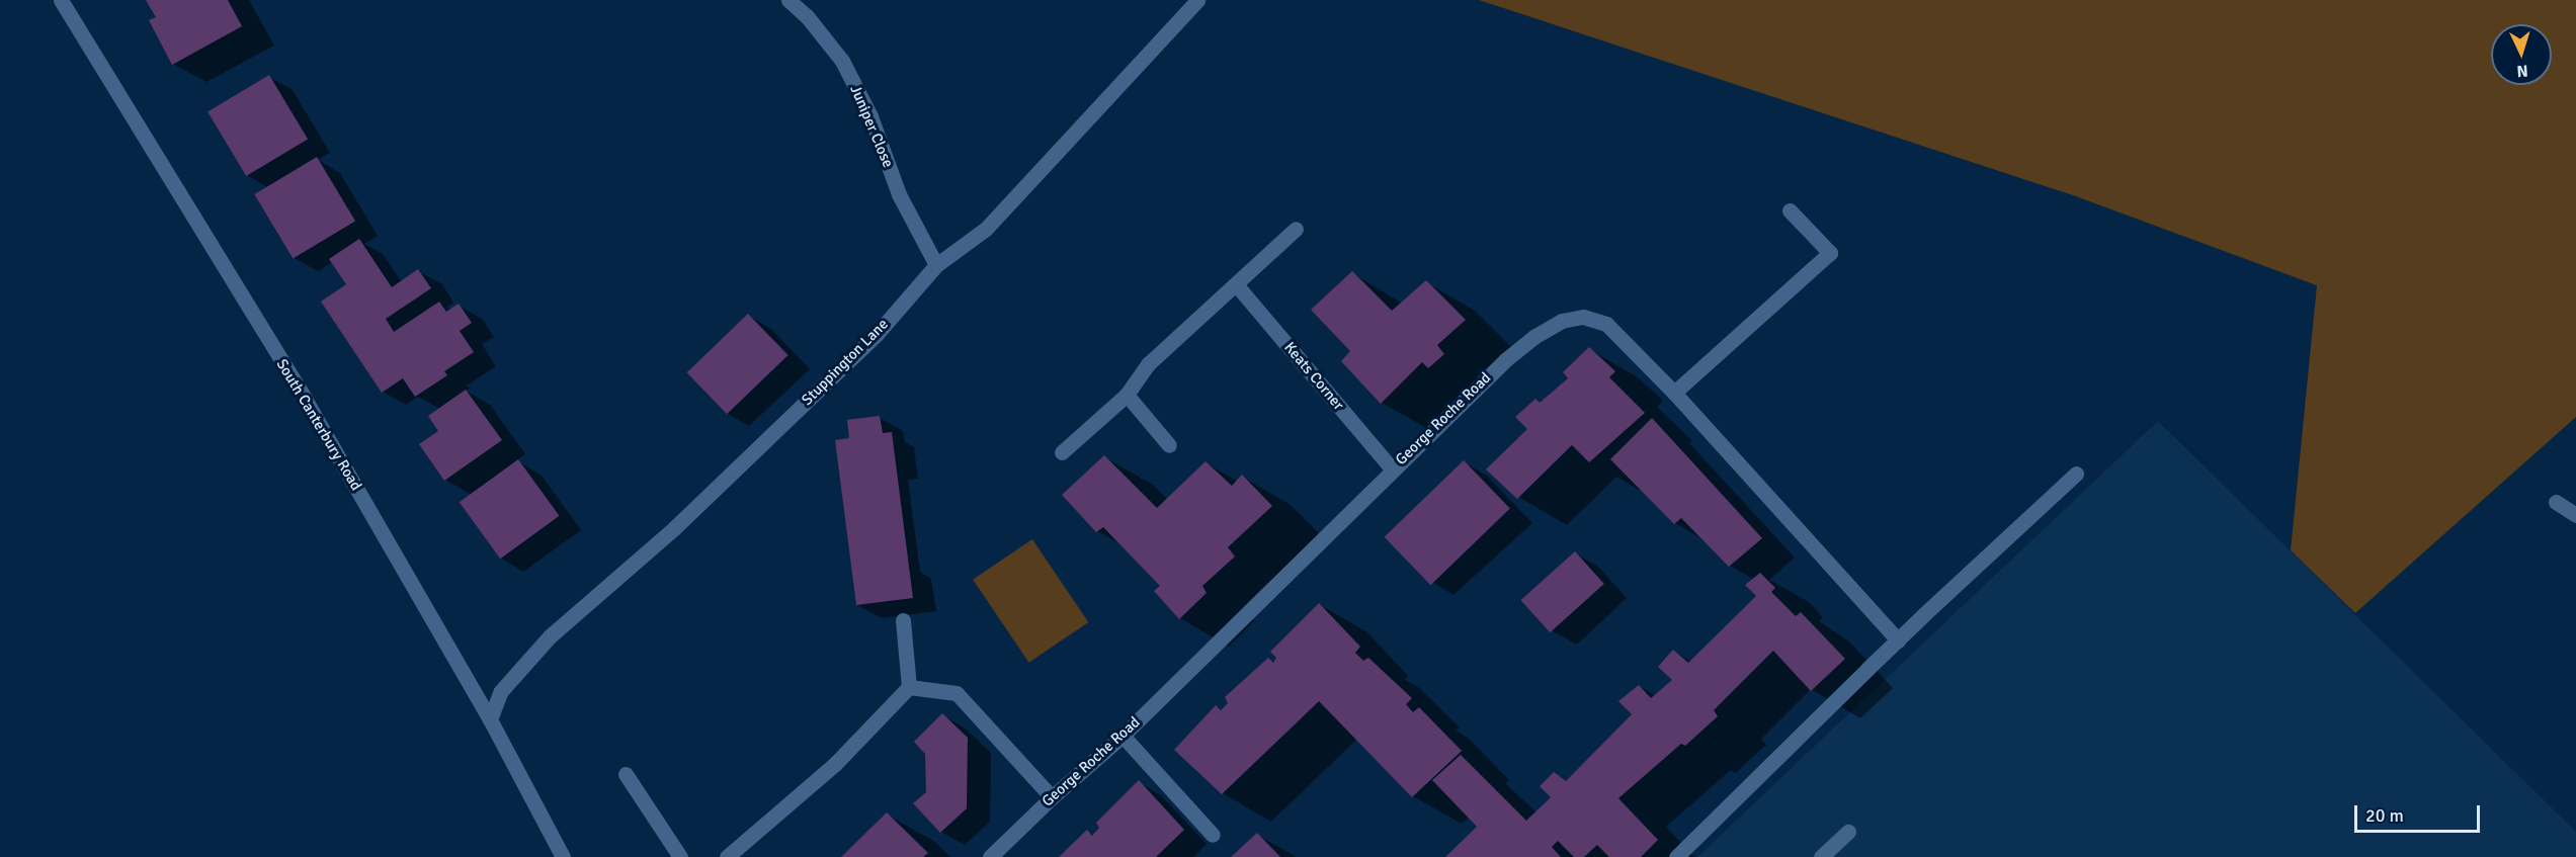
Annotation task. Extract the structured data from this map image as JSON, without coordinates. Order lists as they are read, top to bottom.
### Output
{
  "streets": {
    "street": [
      "Juniper Close",
      "Stuppington Lane",
      "Keats Corner",
      "George Roche Road",
      "South Canterbury Road"
    ]
  },
  "crossings": [
    ["Juniper Close", "Stuppington Lane"],
    ["Stuppington Lane", "South Canterbury Road"],
    ["Keats Corner", "George Roche Road"]
  ],
  "scale_bar": "20 m",
  "north": "bottom"
}
